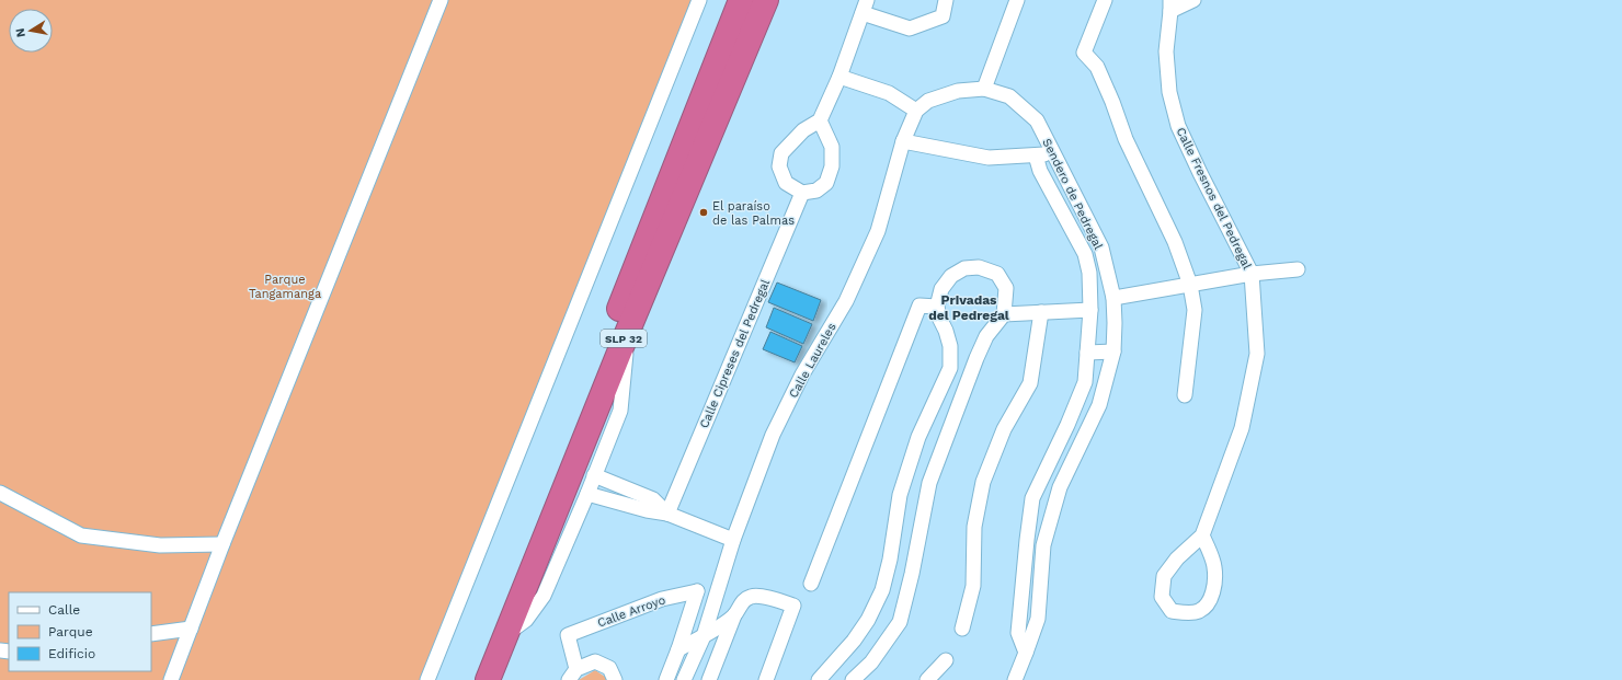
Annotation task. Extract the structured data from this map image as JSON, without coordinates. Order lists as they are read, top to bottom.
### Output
{
  "streets": {
    "highway": ["SLP 32"],
    "street": [
      "Sendero de Pedregal",
      "Calle Fresnos del Pedregal",
      "Calle Cipreses del Pedregal",
      "Calle Laureles",
      "Calle Arroyo"
    ]
  },
  "districts": ["Privadas del Pedregal"],
  "parks": ["Parque Tangamanga"],
  "places": ["El paraíso de las Palmas"],
  "legend": ["Calle", "Parque", "Edificio"],
  "north": "left"
}
